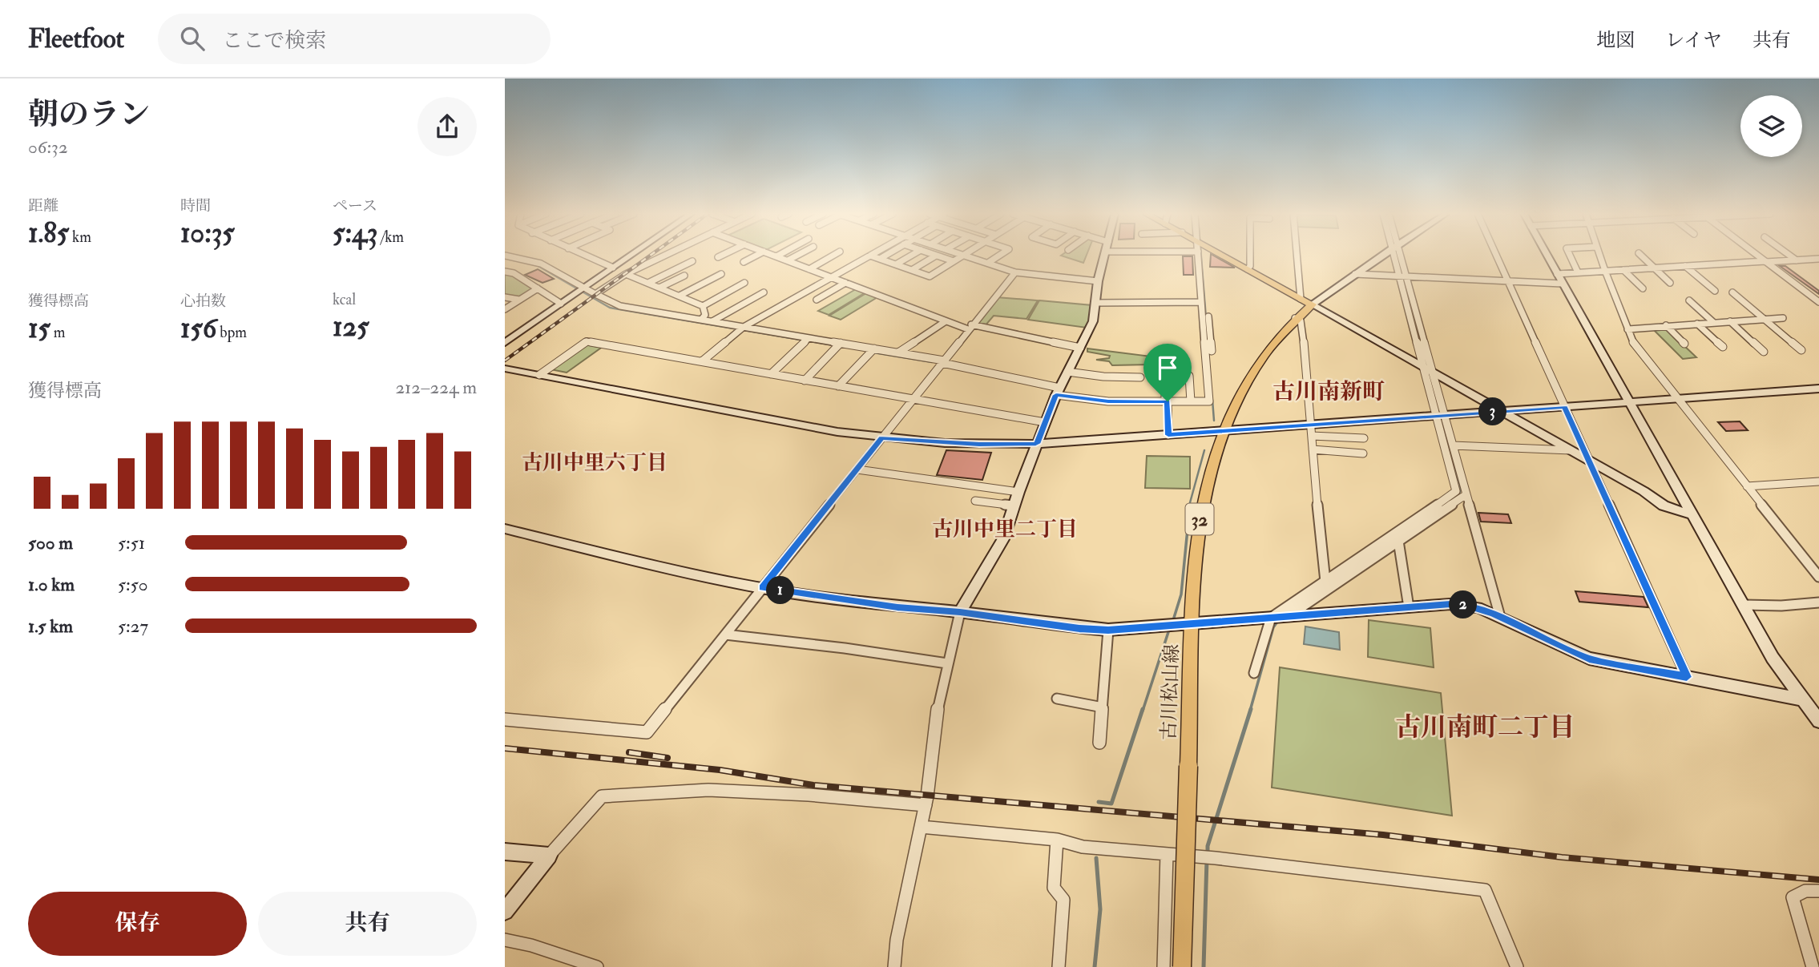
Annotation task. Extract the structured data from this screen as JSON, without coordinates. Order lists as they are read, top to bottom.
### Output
{
  "streets": {
    "main road": ["32", "古川松山線"]
  },
  "districts": [
    "古川南新町",
    "古川中里六丁目",
    "古川中里二丁目",
    "古川南町二丁目"
  ],
  "page": {
    "header": "Fleetfoot",
    "search": "ここで検索",
    "nav": ["地図", "レイヤ", "共有"],
    "heading": ["朝のラン", "06:32"],
    "stats": [
      ["距離", "1.85 km"],
      ["時間", "10:35"],
      ["ペース", "5:43 /km"],
      ["獲得標高", "15 m"],
      ["心拍数", "156 bpm"],
      ["kcal", "125"]
    ],
    "chart": ["獲得標高", "212–224 m"],
    "pins": ["3", "1", "2"],
    "list": [
      {
        "name": "500 m",
        "note": "5:51"
      },
      {
        "name": "1.0 km",
        "note": "5:50"
      },
      {
        "name": "1.5 km",
        "note": "5:27"
      }
    ],
    "buttons": ["保存", "共有"]
  }
}
